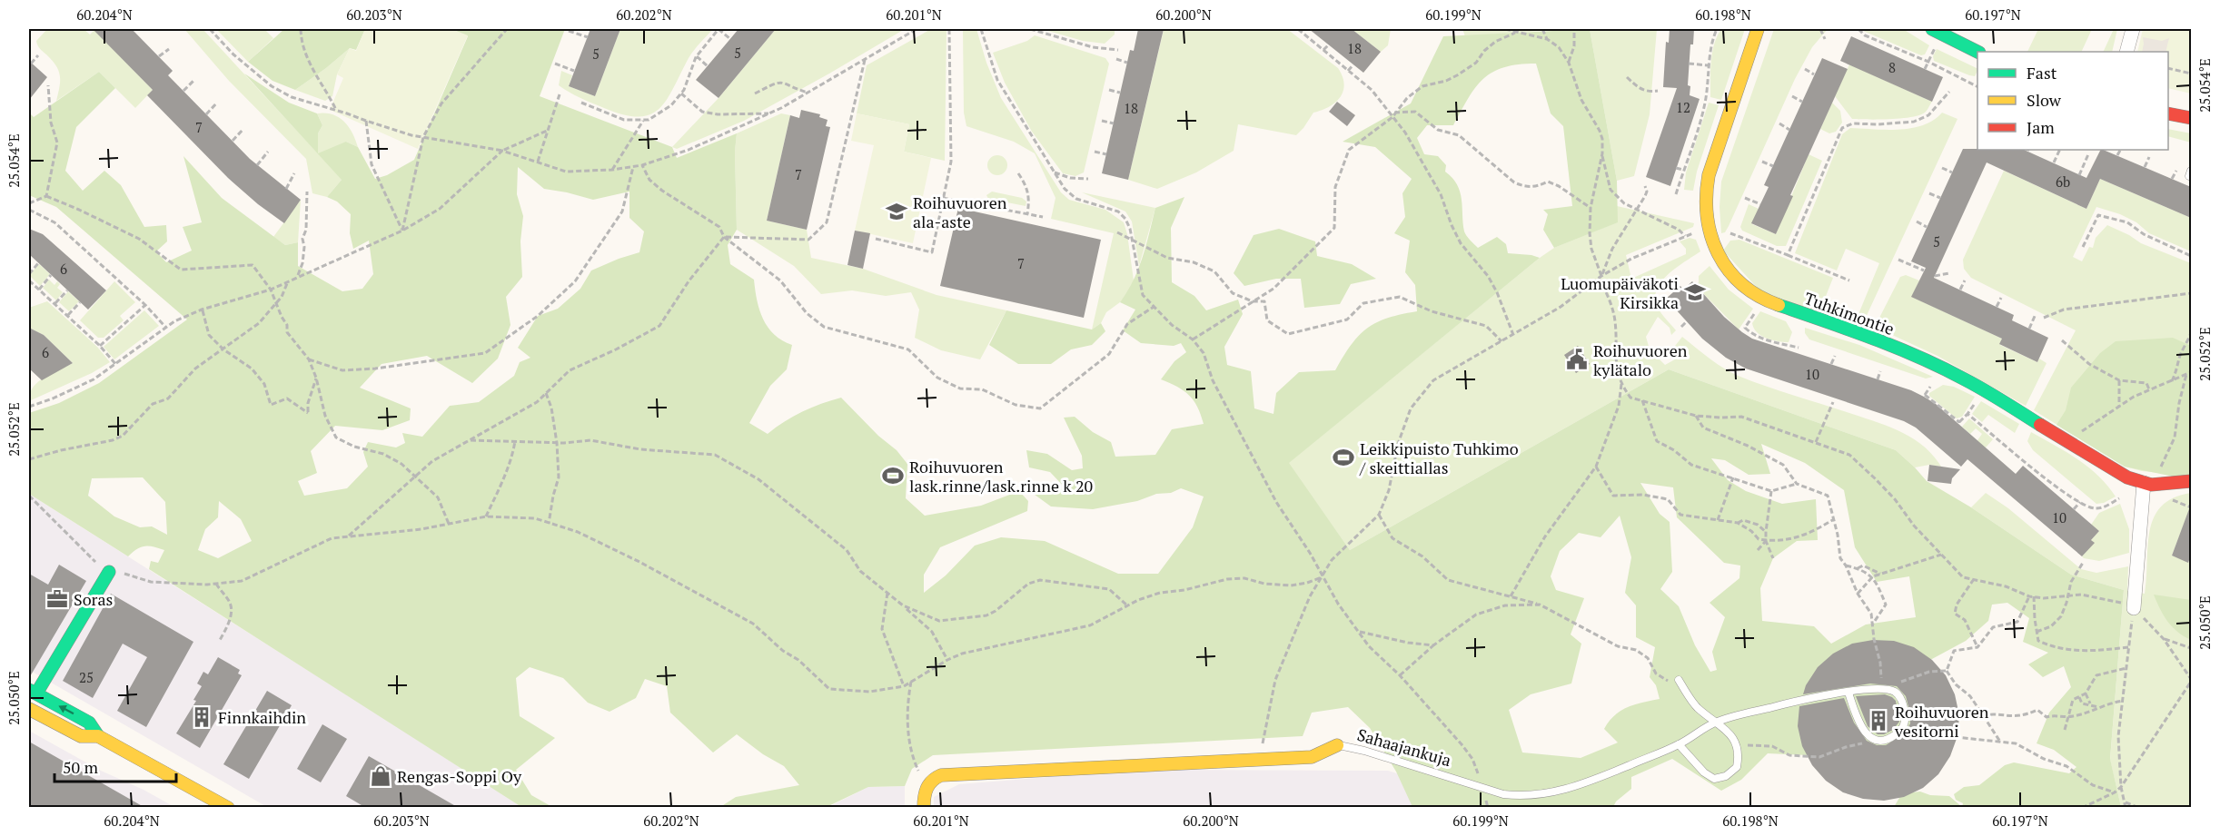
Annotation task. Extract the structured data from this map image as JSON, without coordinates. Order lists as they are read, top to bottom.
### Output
{
  "streets": {
    "street": ["Tuhkimontie", "Sahaajankuja"]
  },
  "places": {
    "school or university": ["Roihuvuoren ala-aste", "Luomupäiväkoti Kirsikka"],
    "public building": ["Roihuvuoren kylätalo"],
    "sports": ["Leikkipuisto Tuhkimo / skeittiallas", "Roihuvuoren lask.rinne/lask.rinne k 20"],
    "office": ["Soras"],
    "building": ["Finnkaihdin", "Roihuvuoren vesitorni"],
    "shop": ["Rengas-Soppi Oy"]
  },
  "house_numbers": [
    "18",
    "5",
    "5",
    "8",
    "12",
    "18",
    "7",
    "7",
    "6b",
    "5",
    "7",
    "6",
    "6",
    "10",
    "10",
    "25"
  ],
  "legend": ["Fast", "Slow", "Jam"],
  "scale_bar": "50 m",
  "coordinates": [
    "60.204°N",
    "60.203°N",
    "60.202°N",
    "60.201°N",
    "60.200°N",
    "60.199°N",
    "60.198°N",
    "60.197°N",
    "25.054°E",
    "25.052°E",
    "25.050°E"
  ]
}
